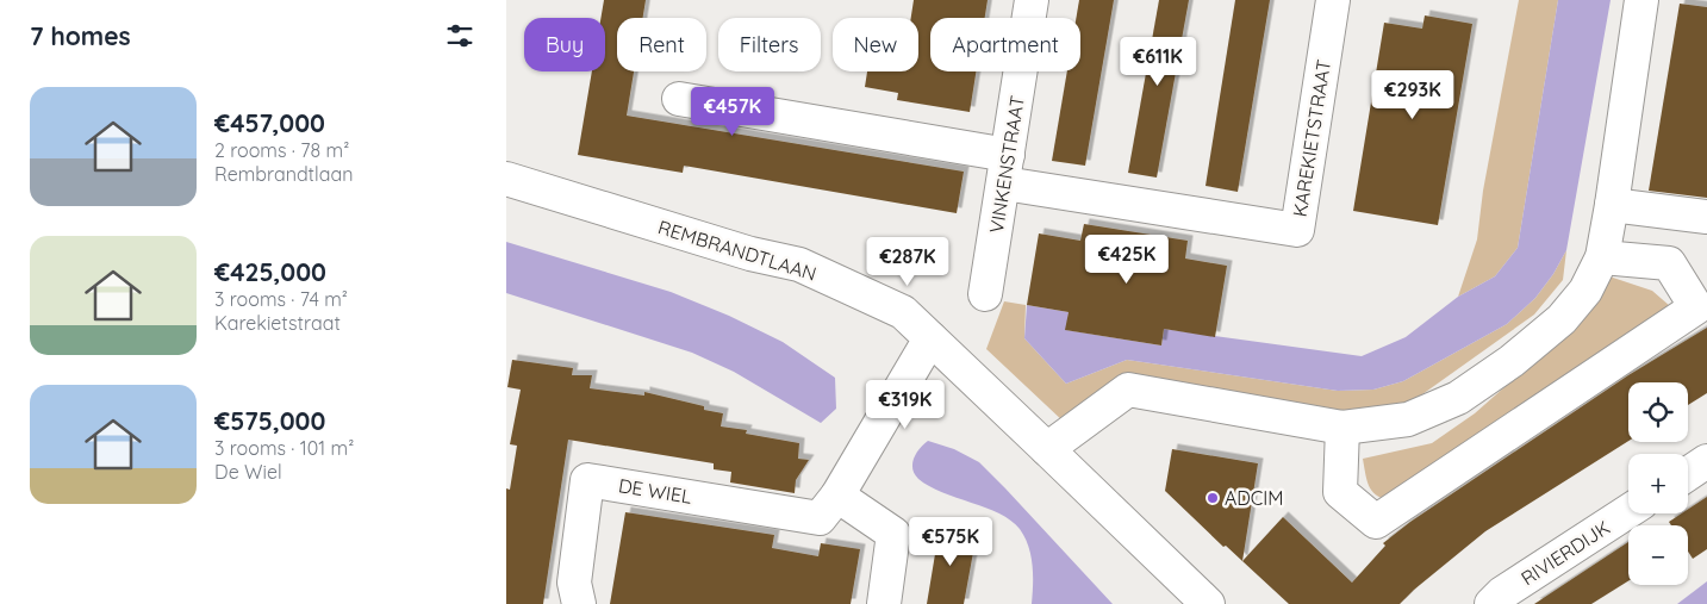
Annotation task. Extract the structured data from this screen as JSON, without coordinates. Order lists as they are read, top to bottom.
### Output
{
  "streets": {
    "street": [
      "KAREKIETSTRAAT",
      "VINKENSTRAAT",
      "REMBRANDTLAAN",
      "DE WIEL",
      "RIVIERDIJK"
    ]
  },
  "crossings": [
    ["KAREKIETSTRAAT", "VINKENSTRAAT"],
    ["REMBRANDTLAAN", "DE WIEL"]
  ],
  "places": ["ADCIM"],
  "page": {
    "heading": "7 homes",
    "chip": [
      "Buy",
      "Rent",
      "Filters",
      "New",
      "Apartment"
    ],
    "price": [
      "€611K",
      "€293K",
      "€457K",
      "€425K",
      "€287K",
      "€319K",
      "€575K"
    ],
    "list": [
      {
        "name": "€457,000",
        "note": "2 rooms · 78 m² · Rembrandtlaan"
      },
      {
        "name": "€425,000",
        "note": "3 rooms · 74 m² · Karekietstraat"
      },
      {
        "name": "€575,000",
        "note": "3 rooms · 101 m² · De Wiel"
      }
    ],
    "map_buttons": ["+", "−"]
  }
}
